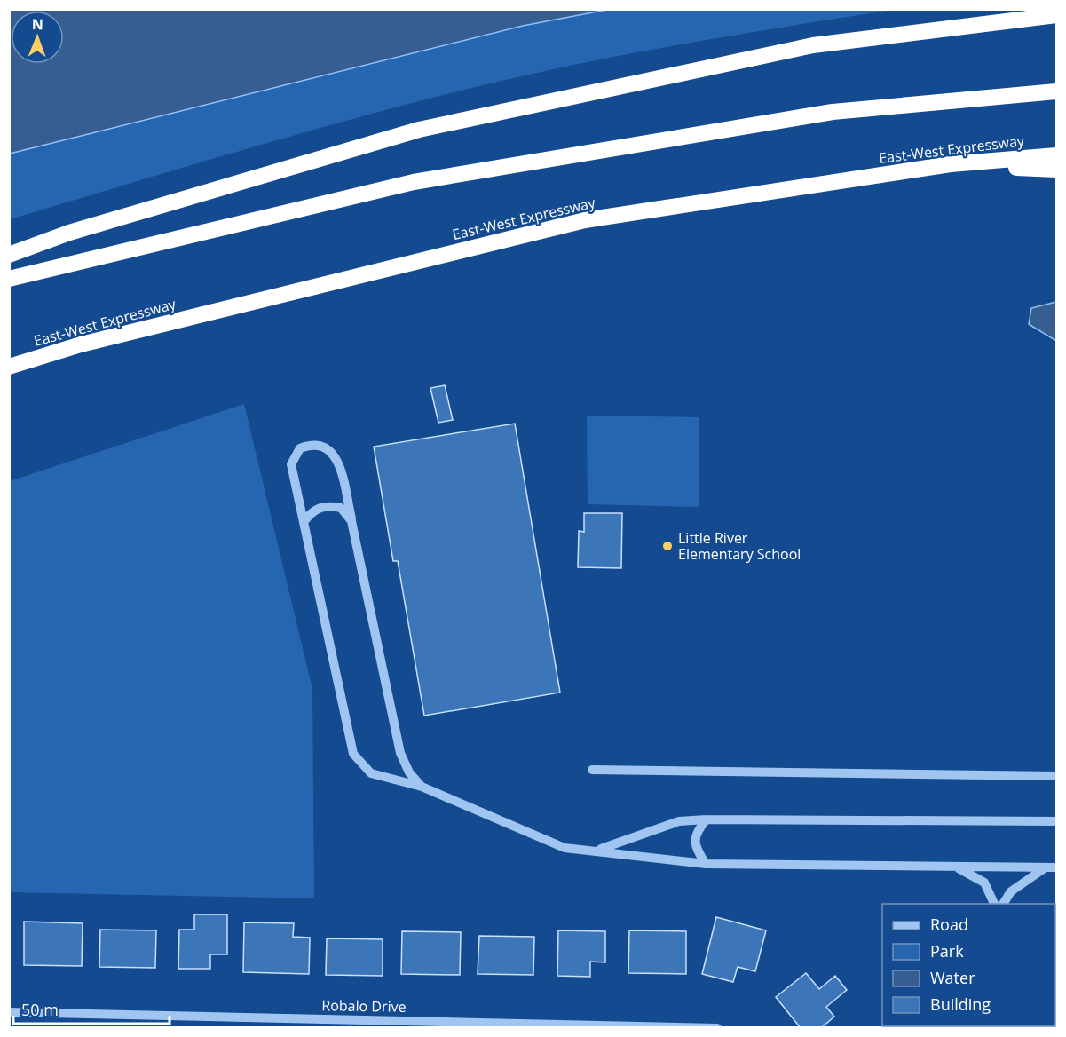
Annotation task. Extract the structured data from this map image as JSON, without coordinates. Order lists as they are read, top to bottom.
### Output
{
  "streets": {
    "highway": ["East-West Expressway"],
    "street": ["Robalo Drive"]
  },
  "places": ["Little River Elementary School"],
  "legend": [
    "Road",
    "Park",
    "Water",
    "Building"
  ],
  "scale_bar": "50 m",
  "north": "top"
}
